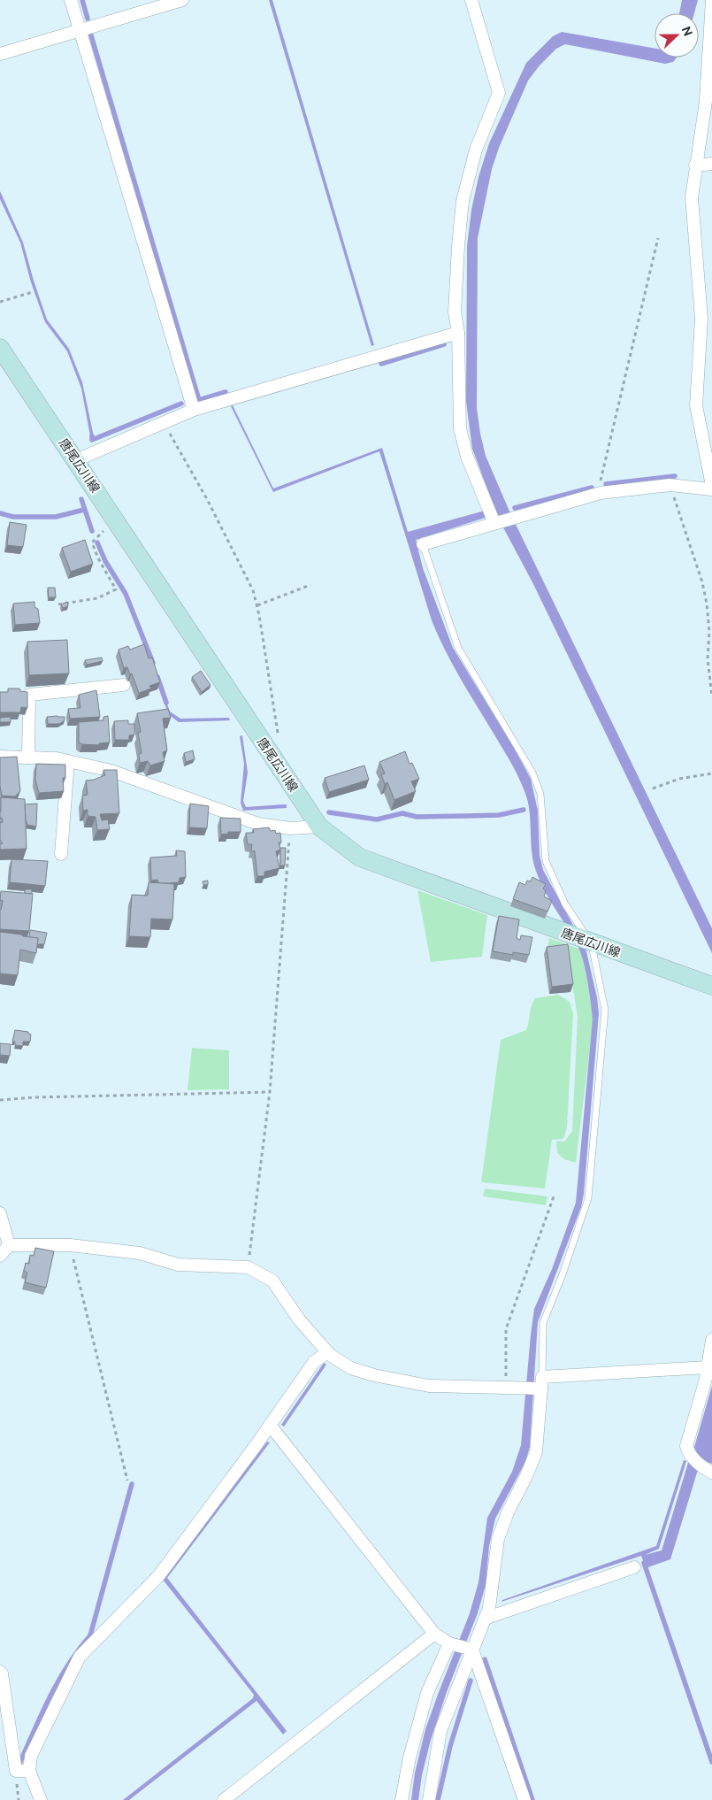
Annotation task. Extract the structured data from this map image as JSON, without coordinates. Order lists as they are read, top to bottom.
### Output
{
  "streets": {
    "main road": ["唐尾広川線"]
  },
  "north": "right"
}
